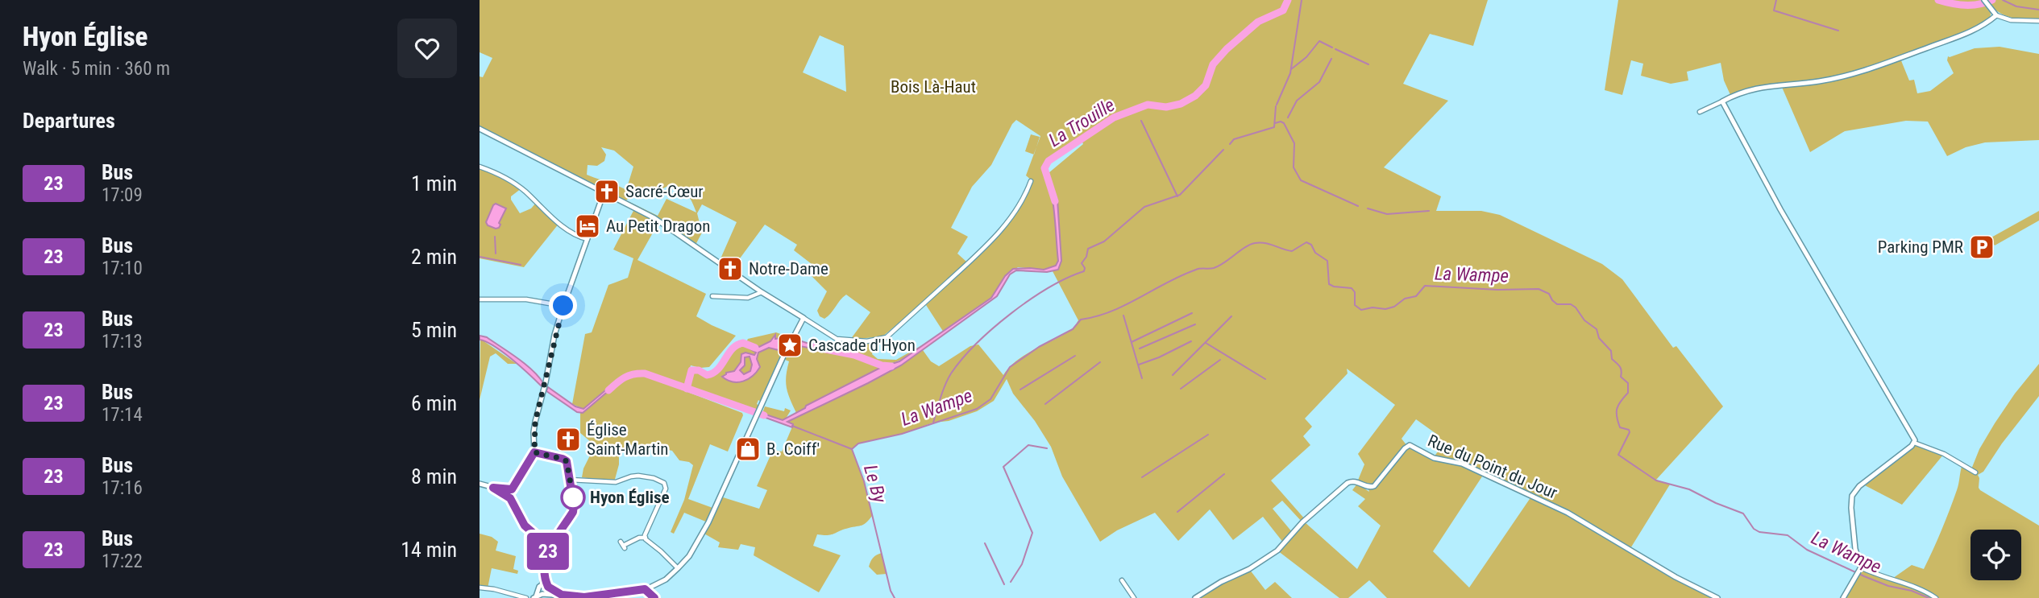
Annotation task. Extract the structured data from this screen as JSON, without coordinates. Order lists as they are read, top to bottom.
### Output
{
  "streets": {
    "street": ["Rue du Point du Jour"]
  },
  "water": ["La Trouille", "La Wampe", "Le By"],
  "parks": ["Bois Là-Haut"],
  "places": {
    "church": ["Sacré-Cœur", "Notre-Dame", "Église Saint-Martin"],
    "hotel": ["Au Petit Dragon"],
    "parking": ["Parking PMR"],
    "place": ["Cascade d'Hyon"],
    "shop": ["B. Coiff'"],
    "other": ["Hyon Église"]
  },
  "lines": ["bus line 23"],
  "page": {
    "heading": [
      ["Hyon Église", "Walk · 5 min · 360 m"],
      "Departures"
    ],
    "on_map": "23",
    "list": [
      {
        "mark": "23",
        "name": "Bus",
        "note": "17:09",
        "value": "1 min"
      },
      {
        "mark": "23",
        "name": "Bus",
        "note": "17:10",
        "value": "2 min"
      },
      {
        "mark": "23",
        "name": "Bus",
        "note": "17:13",
        "value": "5 min"
      },
      {
        "mark": "23",
        "name": "Bus",
        "note": "17:14",
        "value": "6 min"
      },
      {
        "mark": "23",
        "name": "Bus",
        "note": "17:16",
        "value": "8 min"
      },
      {
        "mark": "23",
        "name": "Bus",
        "note": "17:22",
        "value": "14 min"
      }
    ]
  }
}
